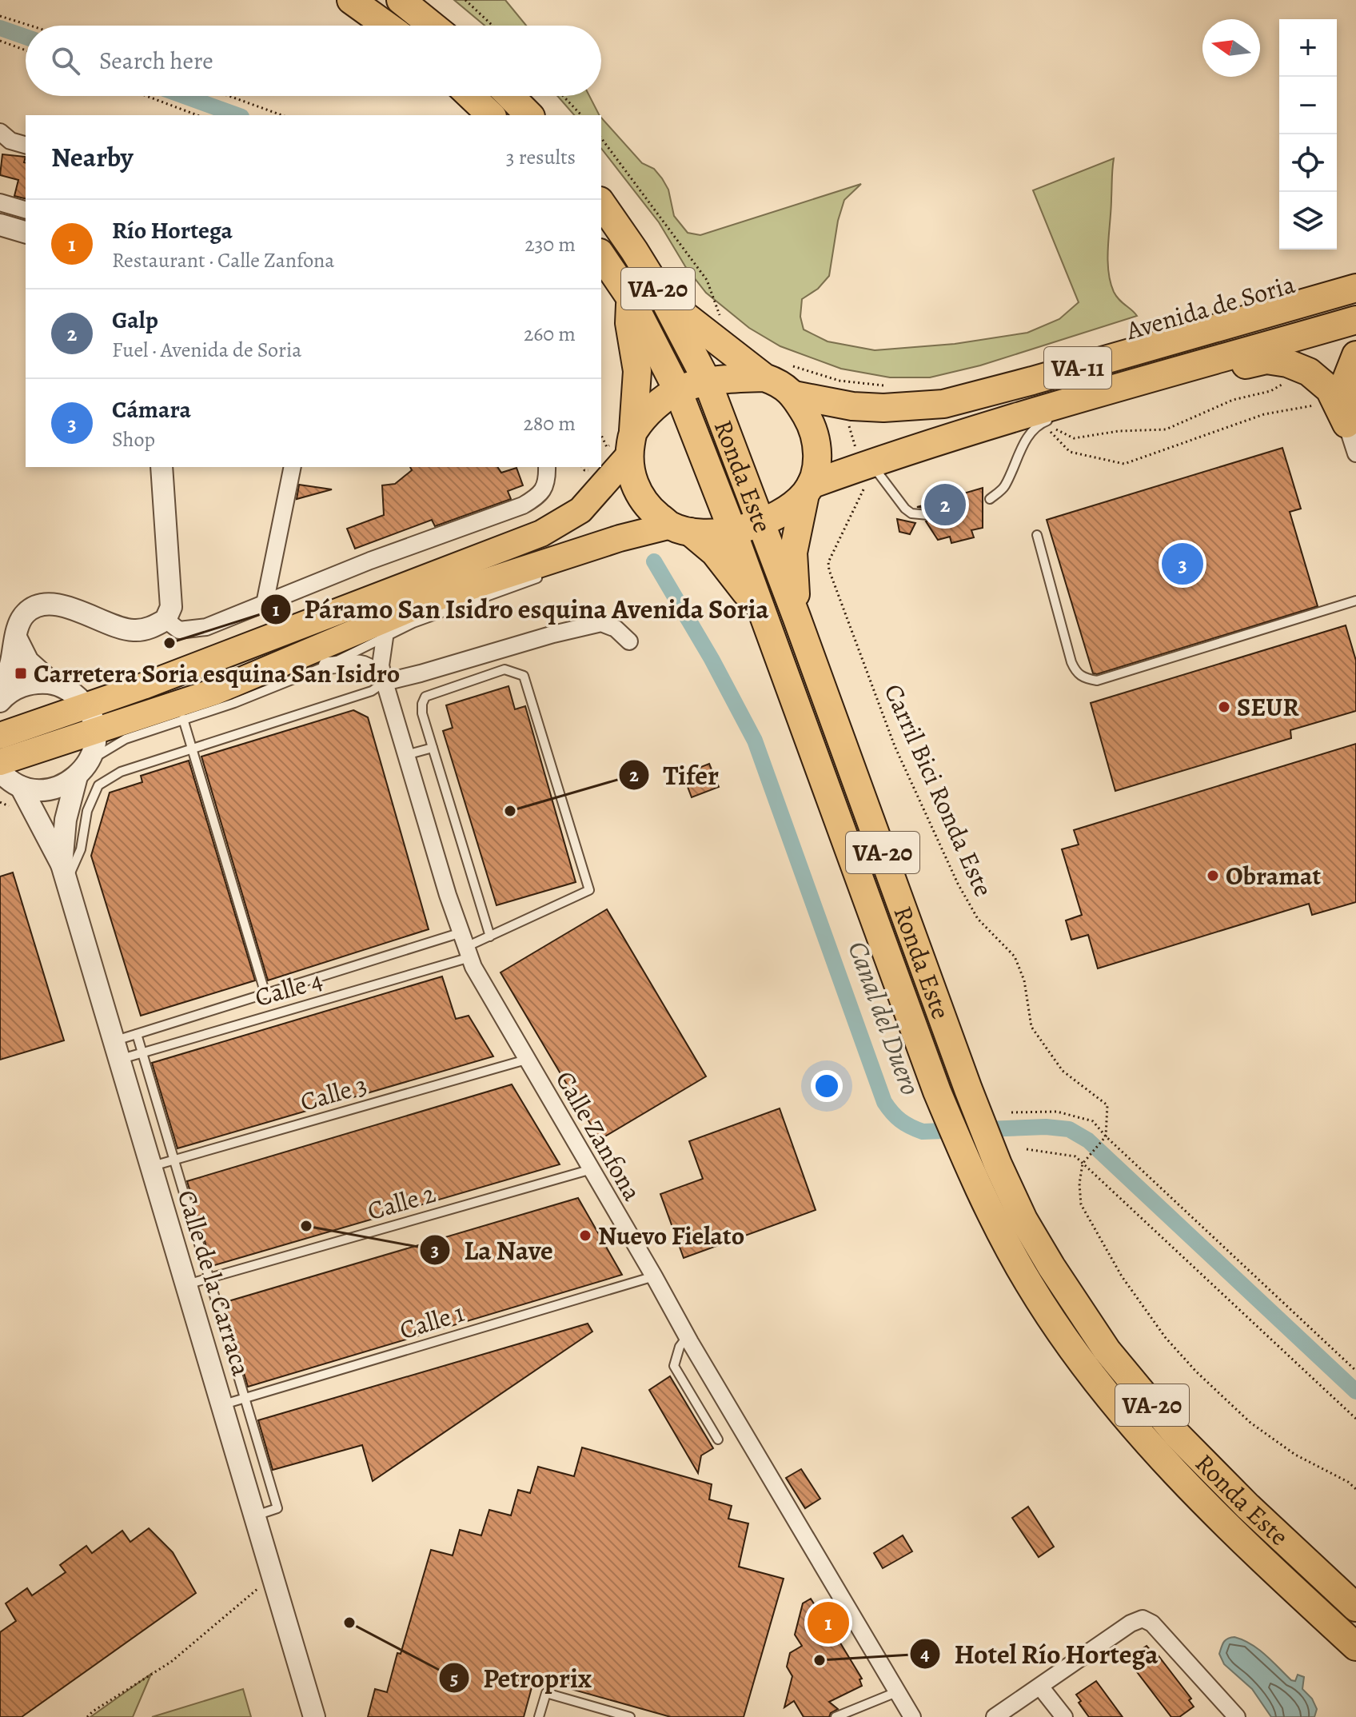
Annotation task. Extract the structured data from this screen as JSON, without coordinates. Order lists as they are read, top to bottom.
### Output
{
  "streets": {
    "highway": [
      "VA-20",
      "Avenida de Soria",
      "VA-11",
      "Ronda Este"
    ],
    "street": ["Calle Zanfona", "Calle de la Carraca"],
    "lane": [
      "Calle 4",
      "Calle 3",
      "Calle 2",
      "Calle 1"
    ],
    "path": ["Carril Bici Ronda Este"]
  },
  "crossings": [
    ["Avenida de Soria", "VA-11"],
    ["Avenida de Soria", "Carril Bici Ronda Este"],
    ["VA-11", "Ronda Este"],
    ["Calle 4", "Calle Zanfona"],
    ["Calle 4", "Calle de la Carraca"],
    ["Calle 3", "Calle Zanfona"],
    ["Calle 3", "Calle de la Carraca"],
    ["Calle Zanfona", "Calle 2"],
    ["Calle Zanfona", "Calle 1"],
    ["Calle 2", "Calle de la Carraca"],
    ["Calle de la Carraca", "Calle 1"]
  ],
  "water": ["Canal del Duero"],
  "places": {
    "other": [
      "Páramo San Isidro esquina Avenida Soria",
      "SEUR",
      "Tifer",
      "Obramat",
      "La Nave",
      "Nuevo Fielato",
      "Petroprix",
      "Hotel Río Hortega"
    ],
    "transit": ["Carretera Soria esquina San Isidro"]
  },
  "north": "left",
  "page": {
    "map_buttons": ["+", "−"],
    "search": "Search here",
    "heading": ["Nearby", "3 results"],
    "list": [
      {
        "mark": "1",
        "name": "Río Hortega",
        "note": "Restaurant · Calle Zanfona",
        "value": "230 m"
      },
      {
        "mark": "2",
        "name": "Galp",
        "note": "Fuel · Avenida de Soria",
        "value": "260 m"
      },
      {
        "mark": "3",
        "name": "Cámara",
        "note": "Shop",
        "value": "280 m"
      }
    ],
    "pins": ["2", "3", "1"]
  }
}
